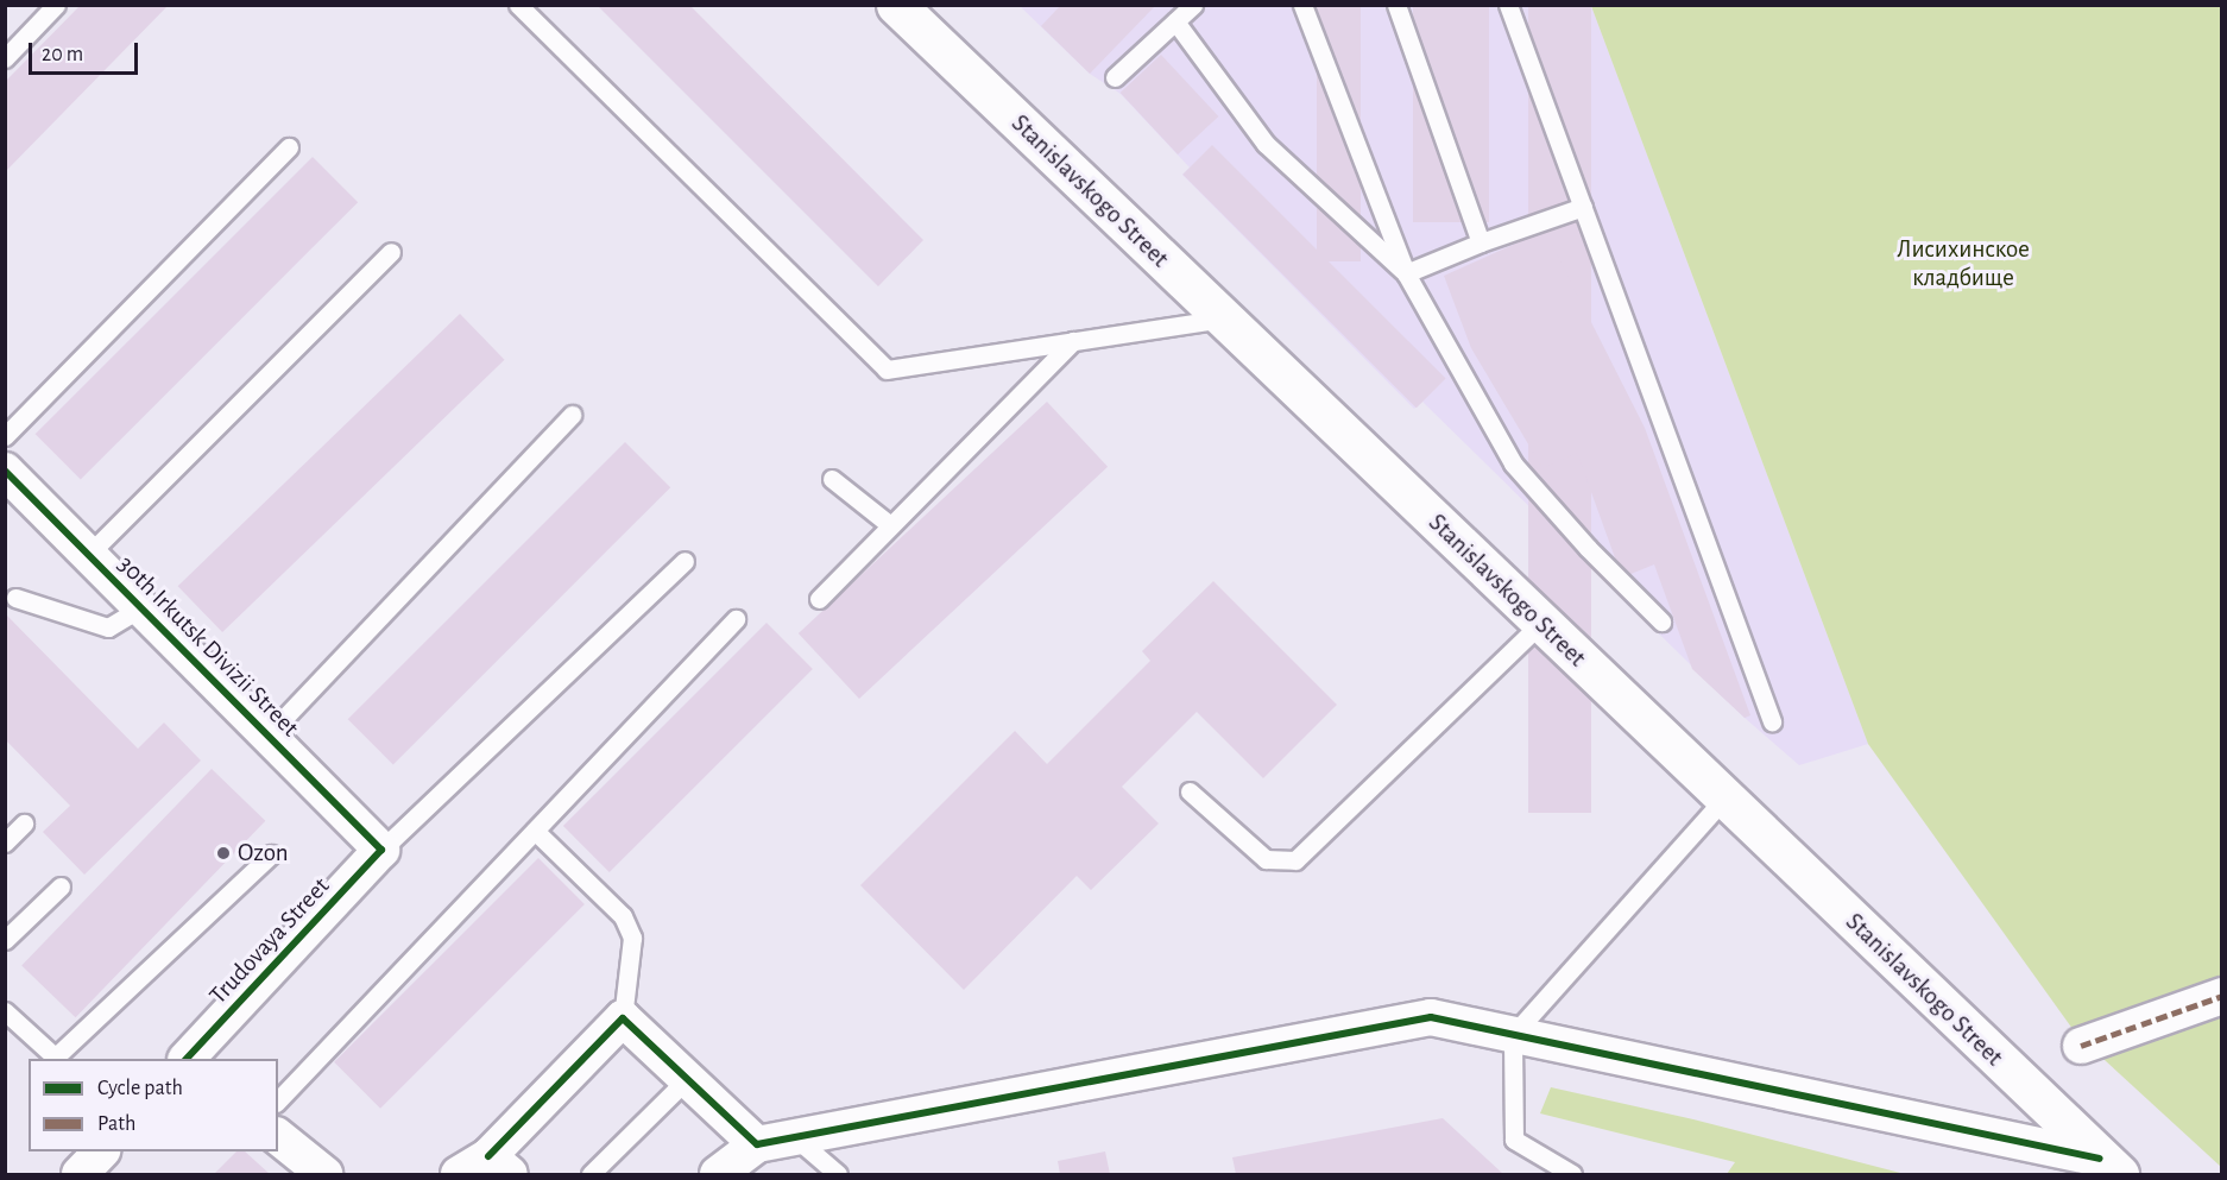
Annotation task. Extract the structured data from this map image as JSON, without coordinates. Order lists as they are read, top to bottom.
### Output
{
  "streets": {
    "main road": ["Stanislavskogo Street"],
    "street": ["30th Irkutsk Divizii Street", "Trudovaya Street"]
  },
  "crossings": [
    ["30th Irkutsk Divizii Street", "Trudovaya Street"]
  ],
  "parks": ["Лисихинское кладбище"],
  "places": ["Ozon"],
  "legend": ["Cycle path", "Path"],
  "scale_bar": "20 m"
}
